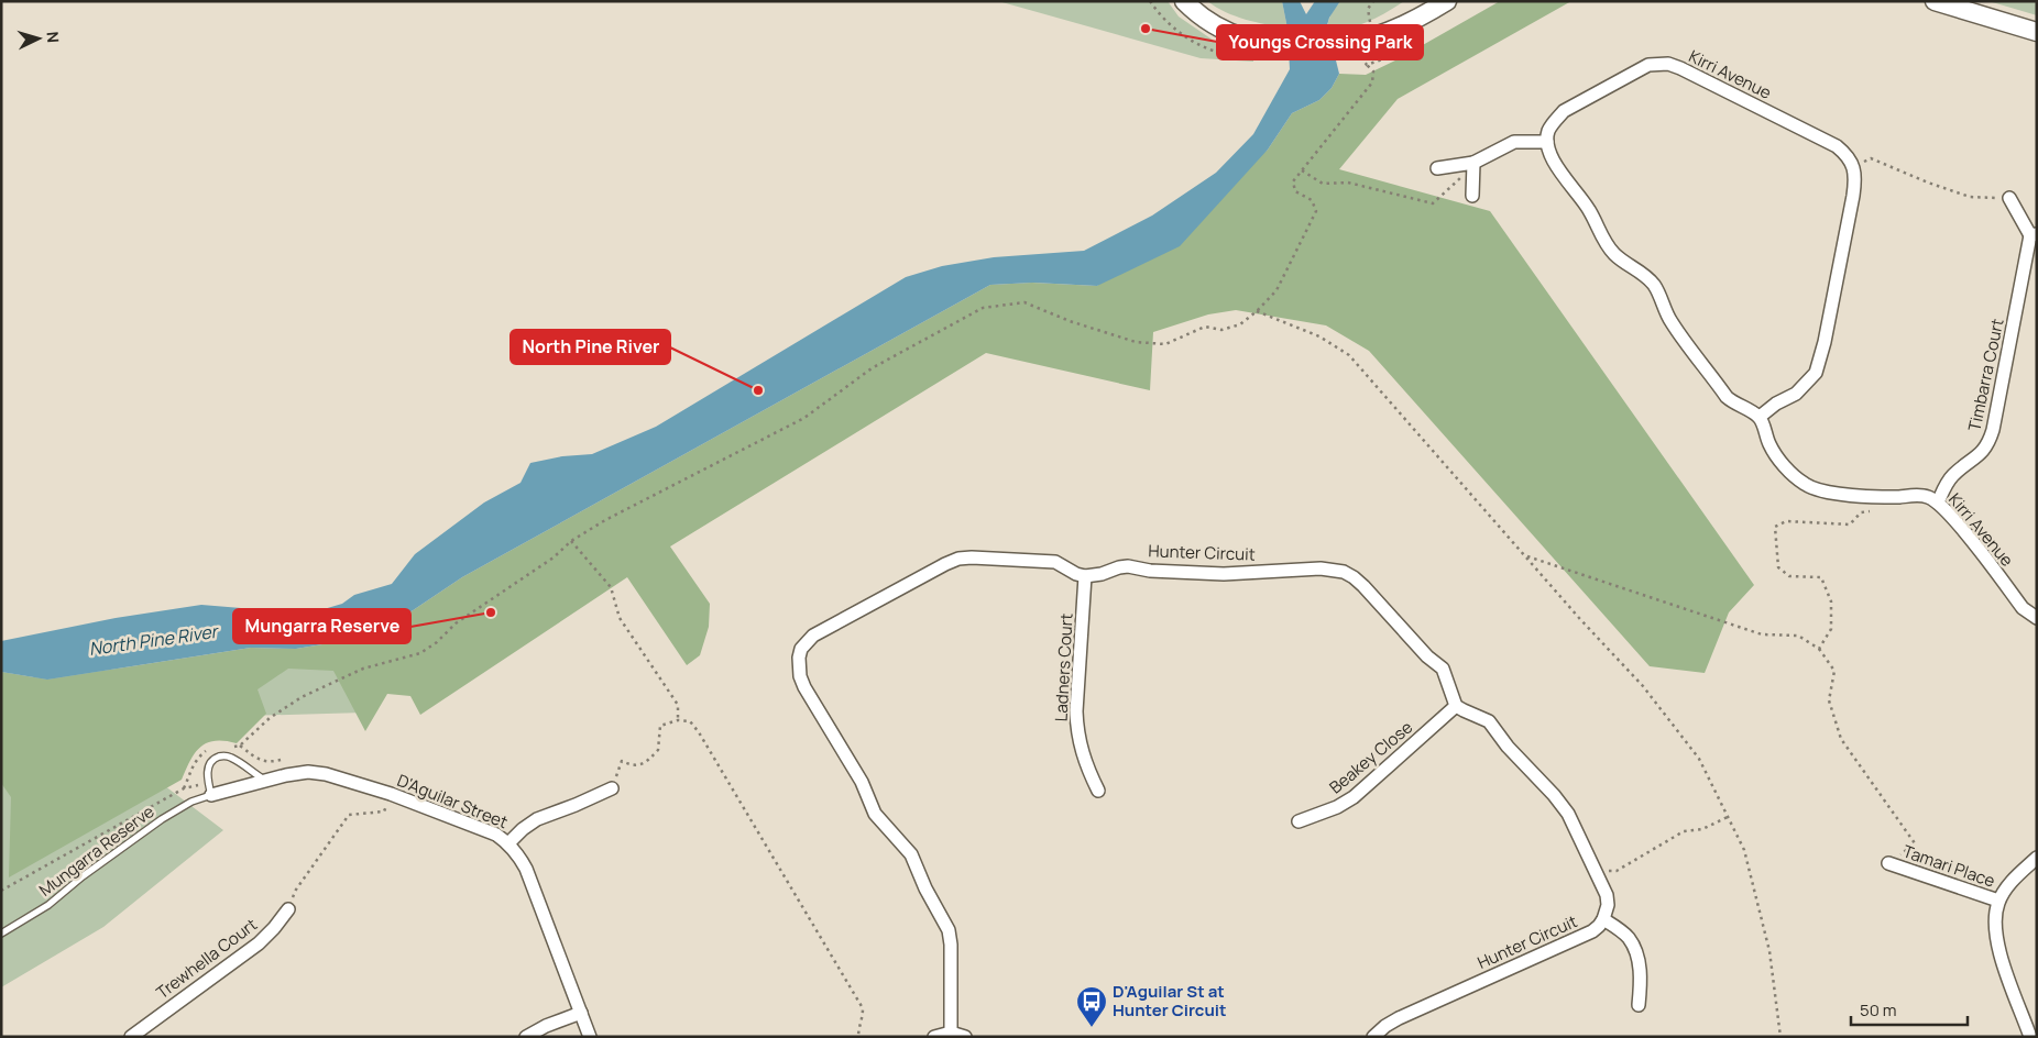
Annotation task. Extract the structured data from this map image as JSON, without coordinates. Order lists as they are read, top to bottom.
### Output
{
  "streets": {
    "street": [
      "Kirri Avenue",
      "Timbarra Court",
      "Hunter Circuit",
      "Ladners Court",
      "Beakey Close",
      "D'Aguilar Street",
      "Tamari Place",
      "Trewhella Court"
    ],
    "lane": ["Mungarra Reserve"]
  },
  "crossings": [
    ["Kirri Avenue", "Timbarra Court"],
    ["Hunter Circuit", "Ladners Court"],
    ["Hunter Circuit", "Beakey Close"],
    ["D'Aguilar Street", "Mungarra Reserve"]
  ],
  "water": ["North Pine River"],
  "places": {
    "other": ["Youngs Crossing Park", "North Pine River", "Mungarra Reserve"],
    "bus stop": ["D'Aguilar St at Hunter Circuit"]
  },
  "scale_bar": "50 m",
  "north": "right"
}
